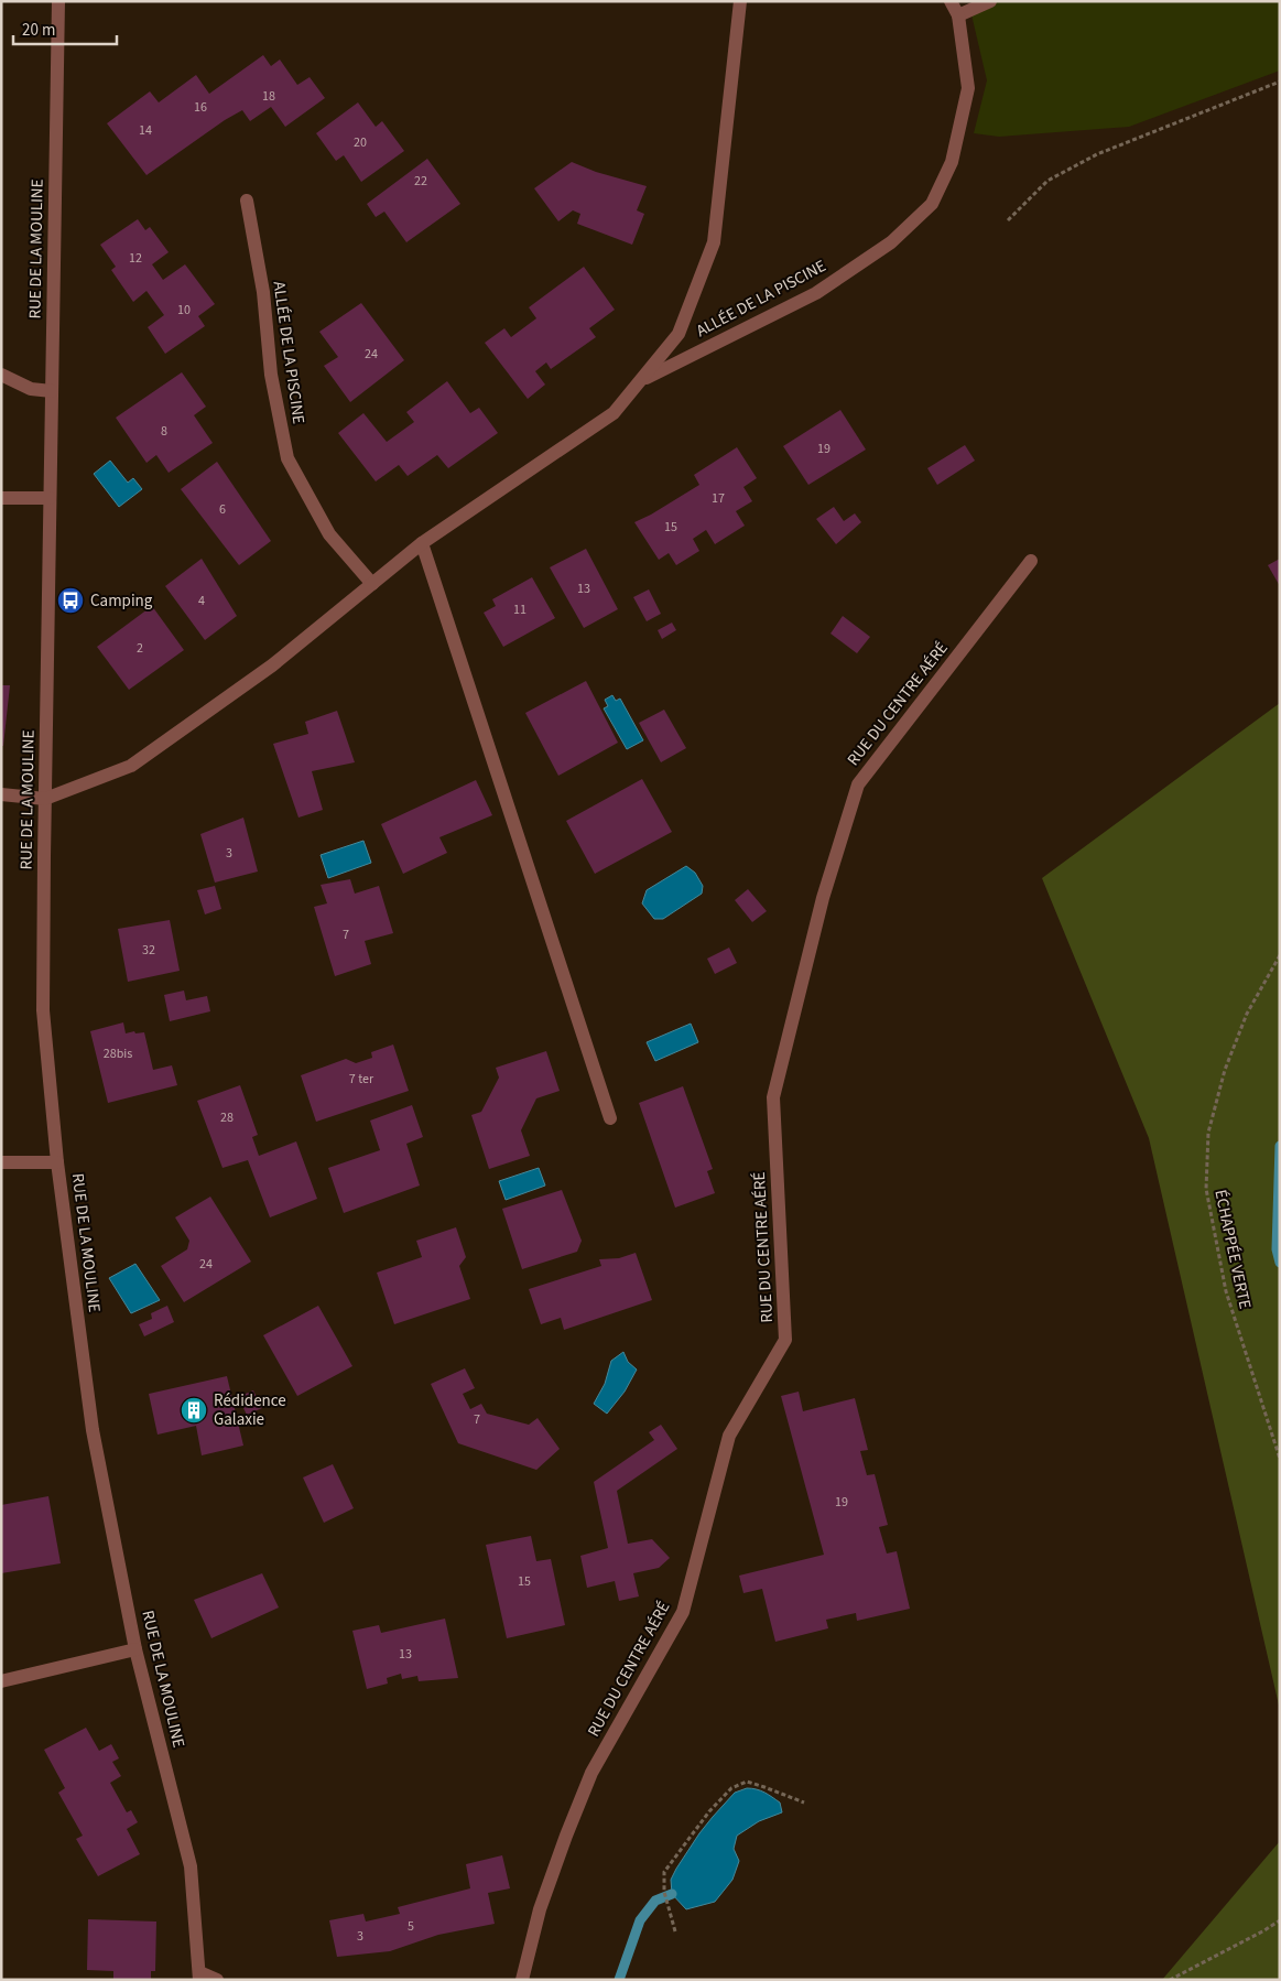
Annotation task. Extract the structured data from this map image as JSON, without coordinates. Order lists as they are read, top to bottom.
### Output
{
  "streets": {
    "street": ["RUE DE LA MOULINE", "ALLÉE DE LA PISCINE", "RUE DU CENTRE AÉRÉ"],
    "path": ["ÉCHAPPÉE VERTE"]
  },
  "crossings": [
    ["RUE DE LA MOULINE", "ALLÉE DE LA PISCINE"]
  ],
  "places": {
    "bus stop": ["Camping"],
    "building": ["Rédidence Galaxie"]
  },
  "house_numbers": [
    "18",
    "16",
    "14",
    "20",
    "22",
    "12",
    "10",
    "24",
    "8",
    "19",
    "17",
    "6",
    "15",
    "13",
    "4",
    "11",
    "2",
    "3",
    "7",
    "32",
    "28bis",
    "7 ter",
    "28",
    "24",
    "7",
    "19",
    "15",
    "13",
    "5",
    "3"
  ],
  "scale_bar": "20 m"
}
